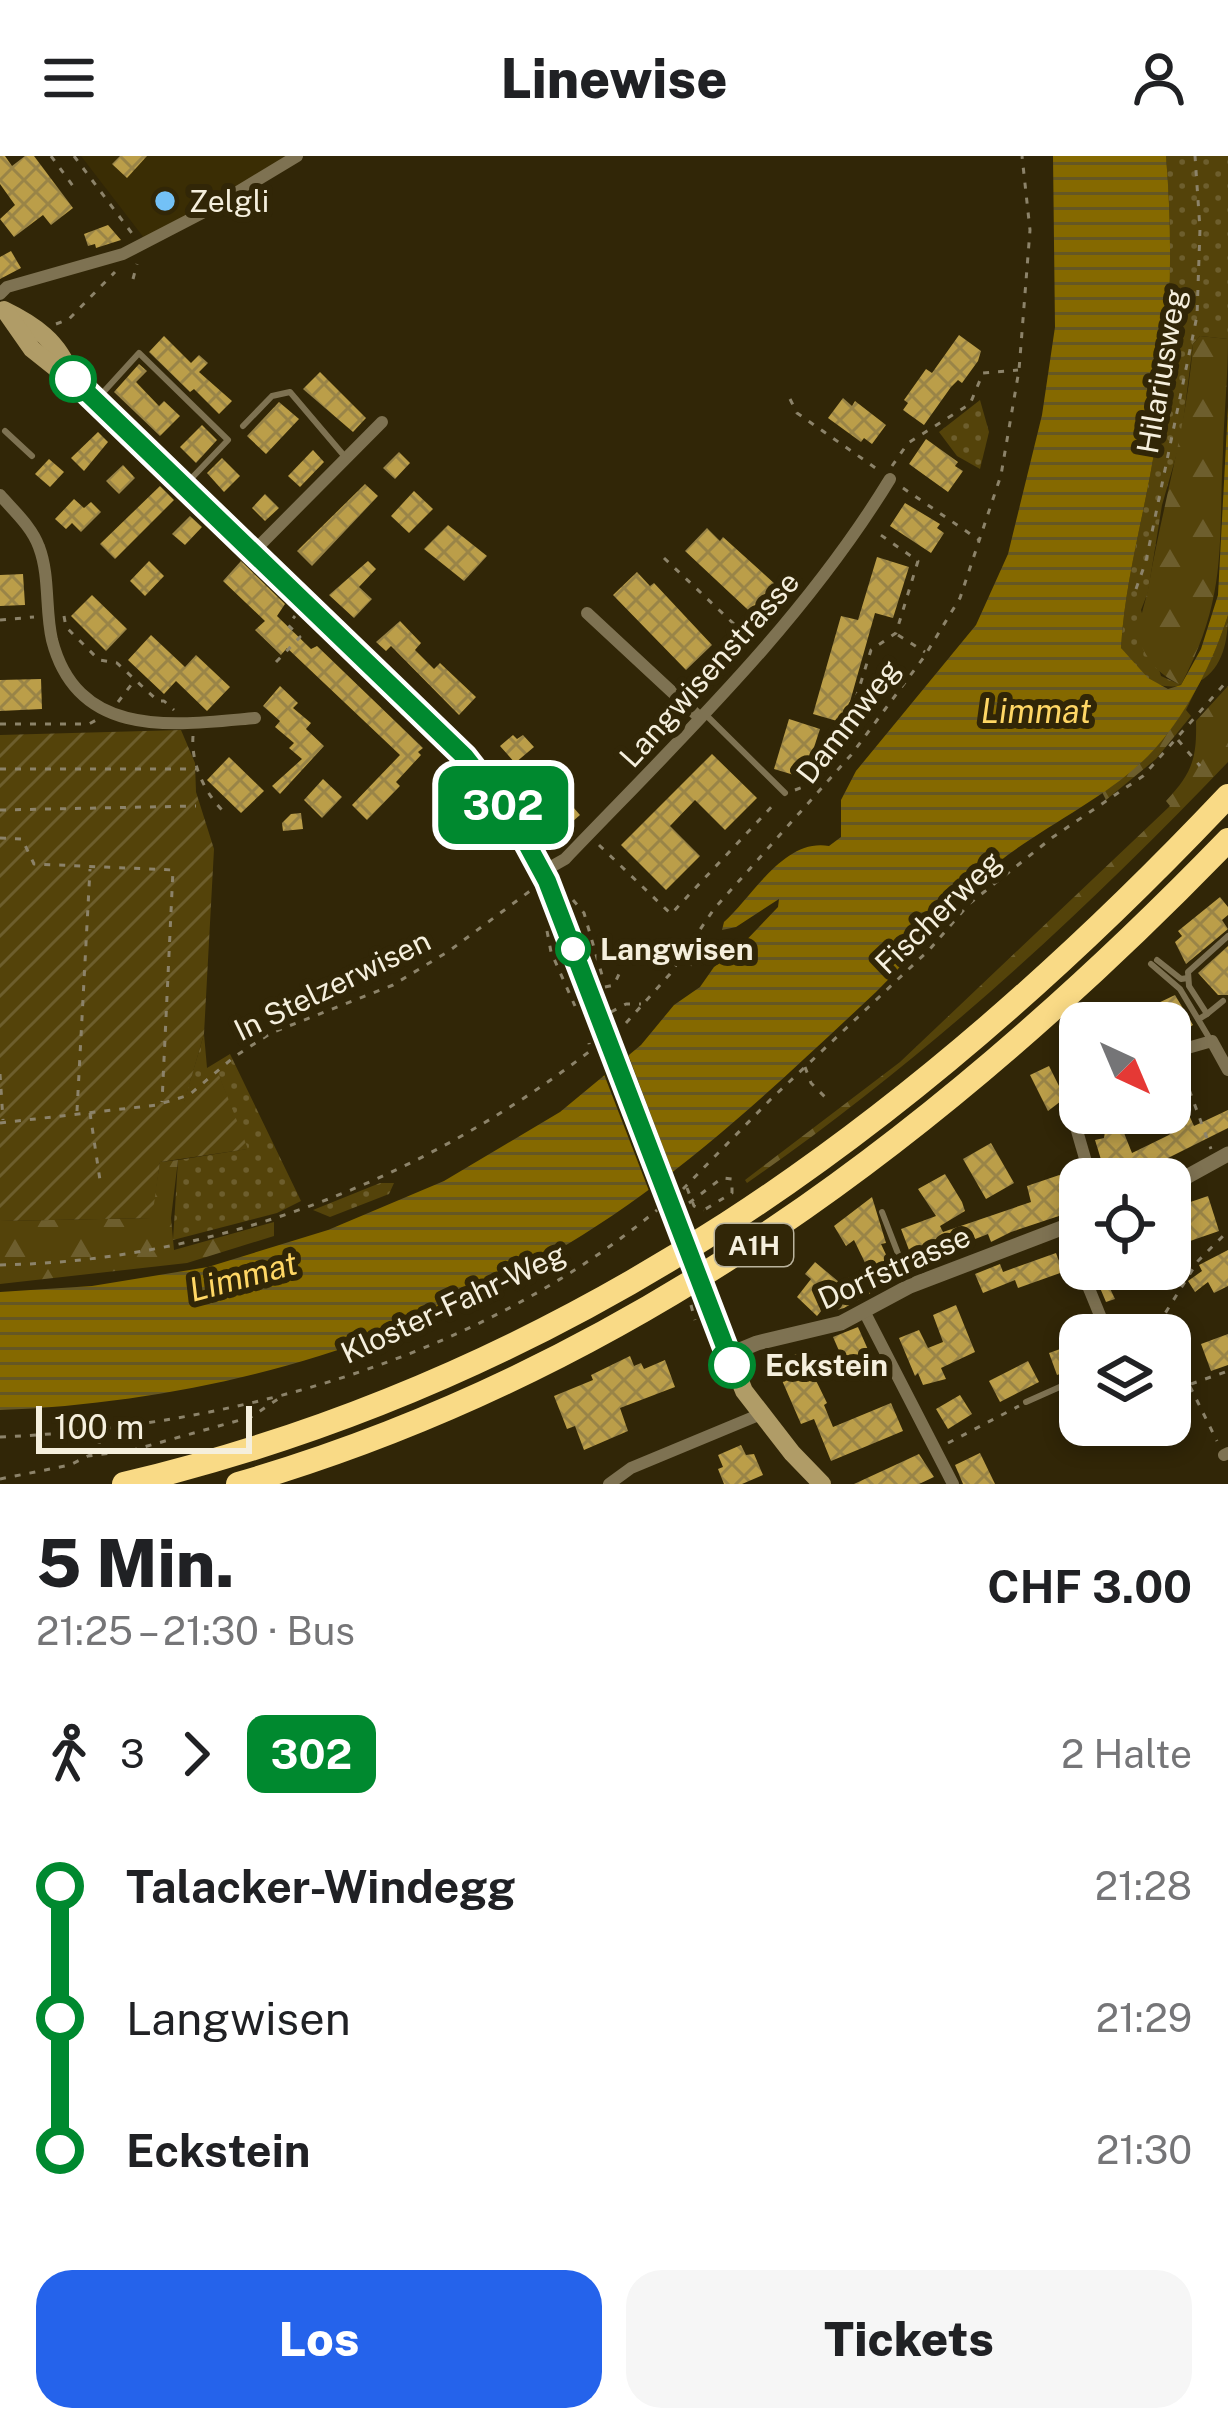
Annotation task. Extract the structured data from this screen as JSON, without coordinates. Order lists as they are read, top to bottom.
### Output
{
  "streets": {
    "highway": ["A1H"],
    "street": ["Langwisenstrasse", "Dorfstrasse"],
    "path": [
      "Hilariusweg",
      "Dammweg",
      "Fischerweg",
      "In Stelzerwisen",
      "Kloster-Fahr-Weg"
    ]
  },
  "crossings": [
    ["Langwisenstrasse", "In Stelzerwisen"],
    ["Fischerweg", "Kloster-Fahr-Weg"]
  ],
  "water": ["Limmat"],
  "places": ["Zelgli", "Langwisen", "Eckstein"],
  "lines": ["bus line 302"],
  "scale_bar": "100 m",
  "north": "bottom right",
  "page": {
    "header": "Linewise",
    "on_map": "302",
    "scale": "100 m",
    "heading": ["5 Min.", "21:25 – 21:30 · Bus", "CHF 3.00"],
    "legs": ["3", "302", "2 Halte"],
    "list": [
      {
        "name": "Talacker-Windegg",
        "value": "21:28"
      },
      {
        "name": "Langwisen",
        "value": "21:29"
      },
      {
        "name": "Eckstein",
        "value": "21:30"
      }
    ],
    "buttons": ["Los", "Tickets"]
  }
}
